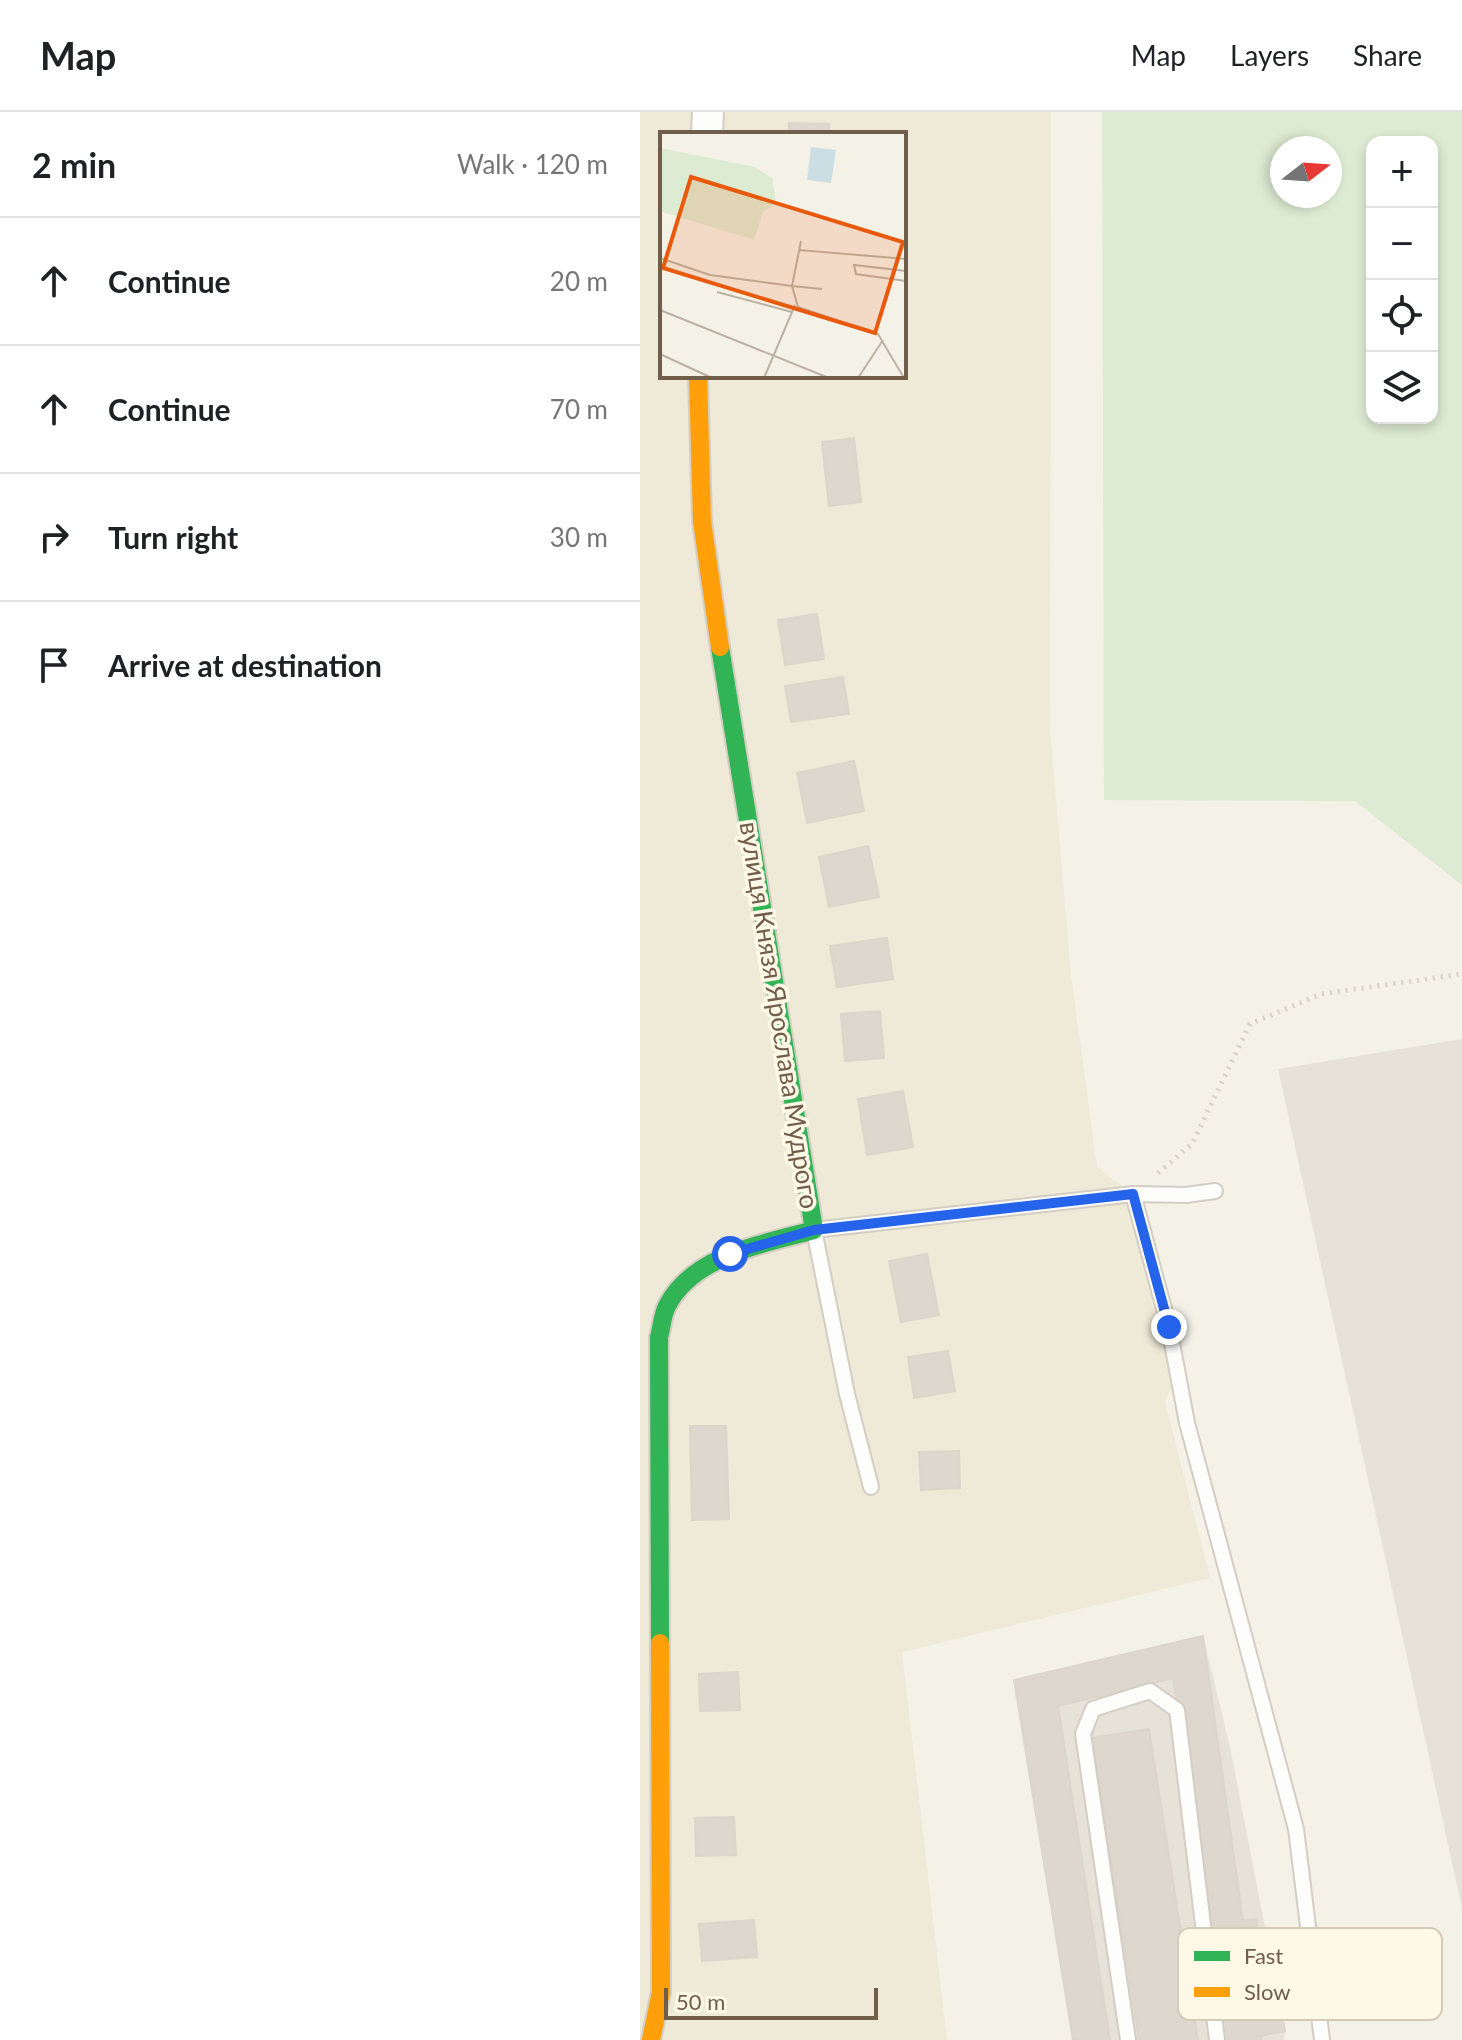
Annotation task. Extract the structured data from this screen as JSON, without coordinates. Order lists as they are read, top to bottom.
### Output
{
  "streets": {
    "street": ["вулиця Князя Ярослава Мудрого"]
  },
  "legend": ["Fast", "Slow"],
  "scale_bar": "50 m",
  "north": "right",
  "page": {
    "header": "Map",
    "nav": ["Map", "Layers", "Share"],
    "heading": ["2 min", "Walk · 120 m"],
    "map_buttons": ["+", "−"],
    "list": [
      ["Continue", "20 m"],
      ["Continue", "70 m"],
      ["Turn right", "30 m"],
      "Arrive at destination"
    ],
    "scale": "50 m"
  }
}
